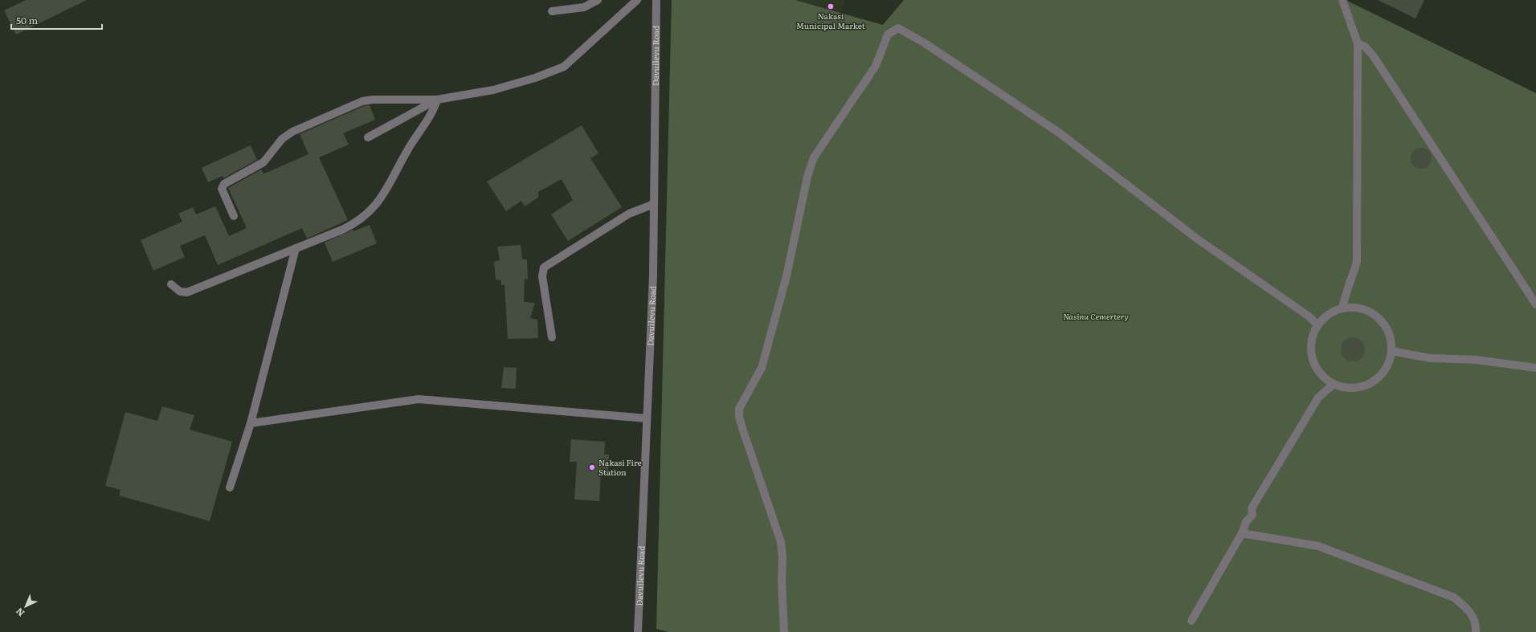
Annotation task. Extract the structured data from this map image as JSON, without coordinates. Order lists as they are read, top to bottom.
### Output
{
  "streets": {
    "street": ["Davuilevu Road"]
  },
  "parks": ["Nasinu Cemertery"],
  "places": ["Nakasi Municipal Market", "Nakasi Fire Station"],
  "scale_bar": "50 m",
  "north": "bottom left"
}
